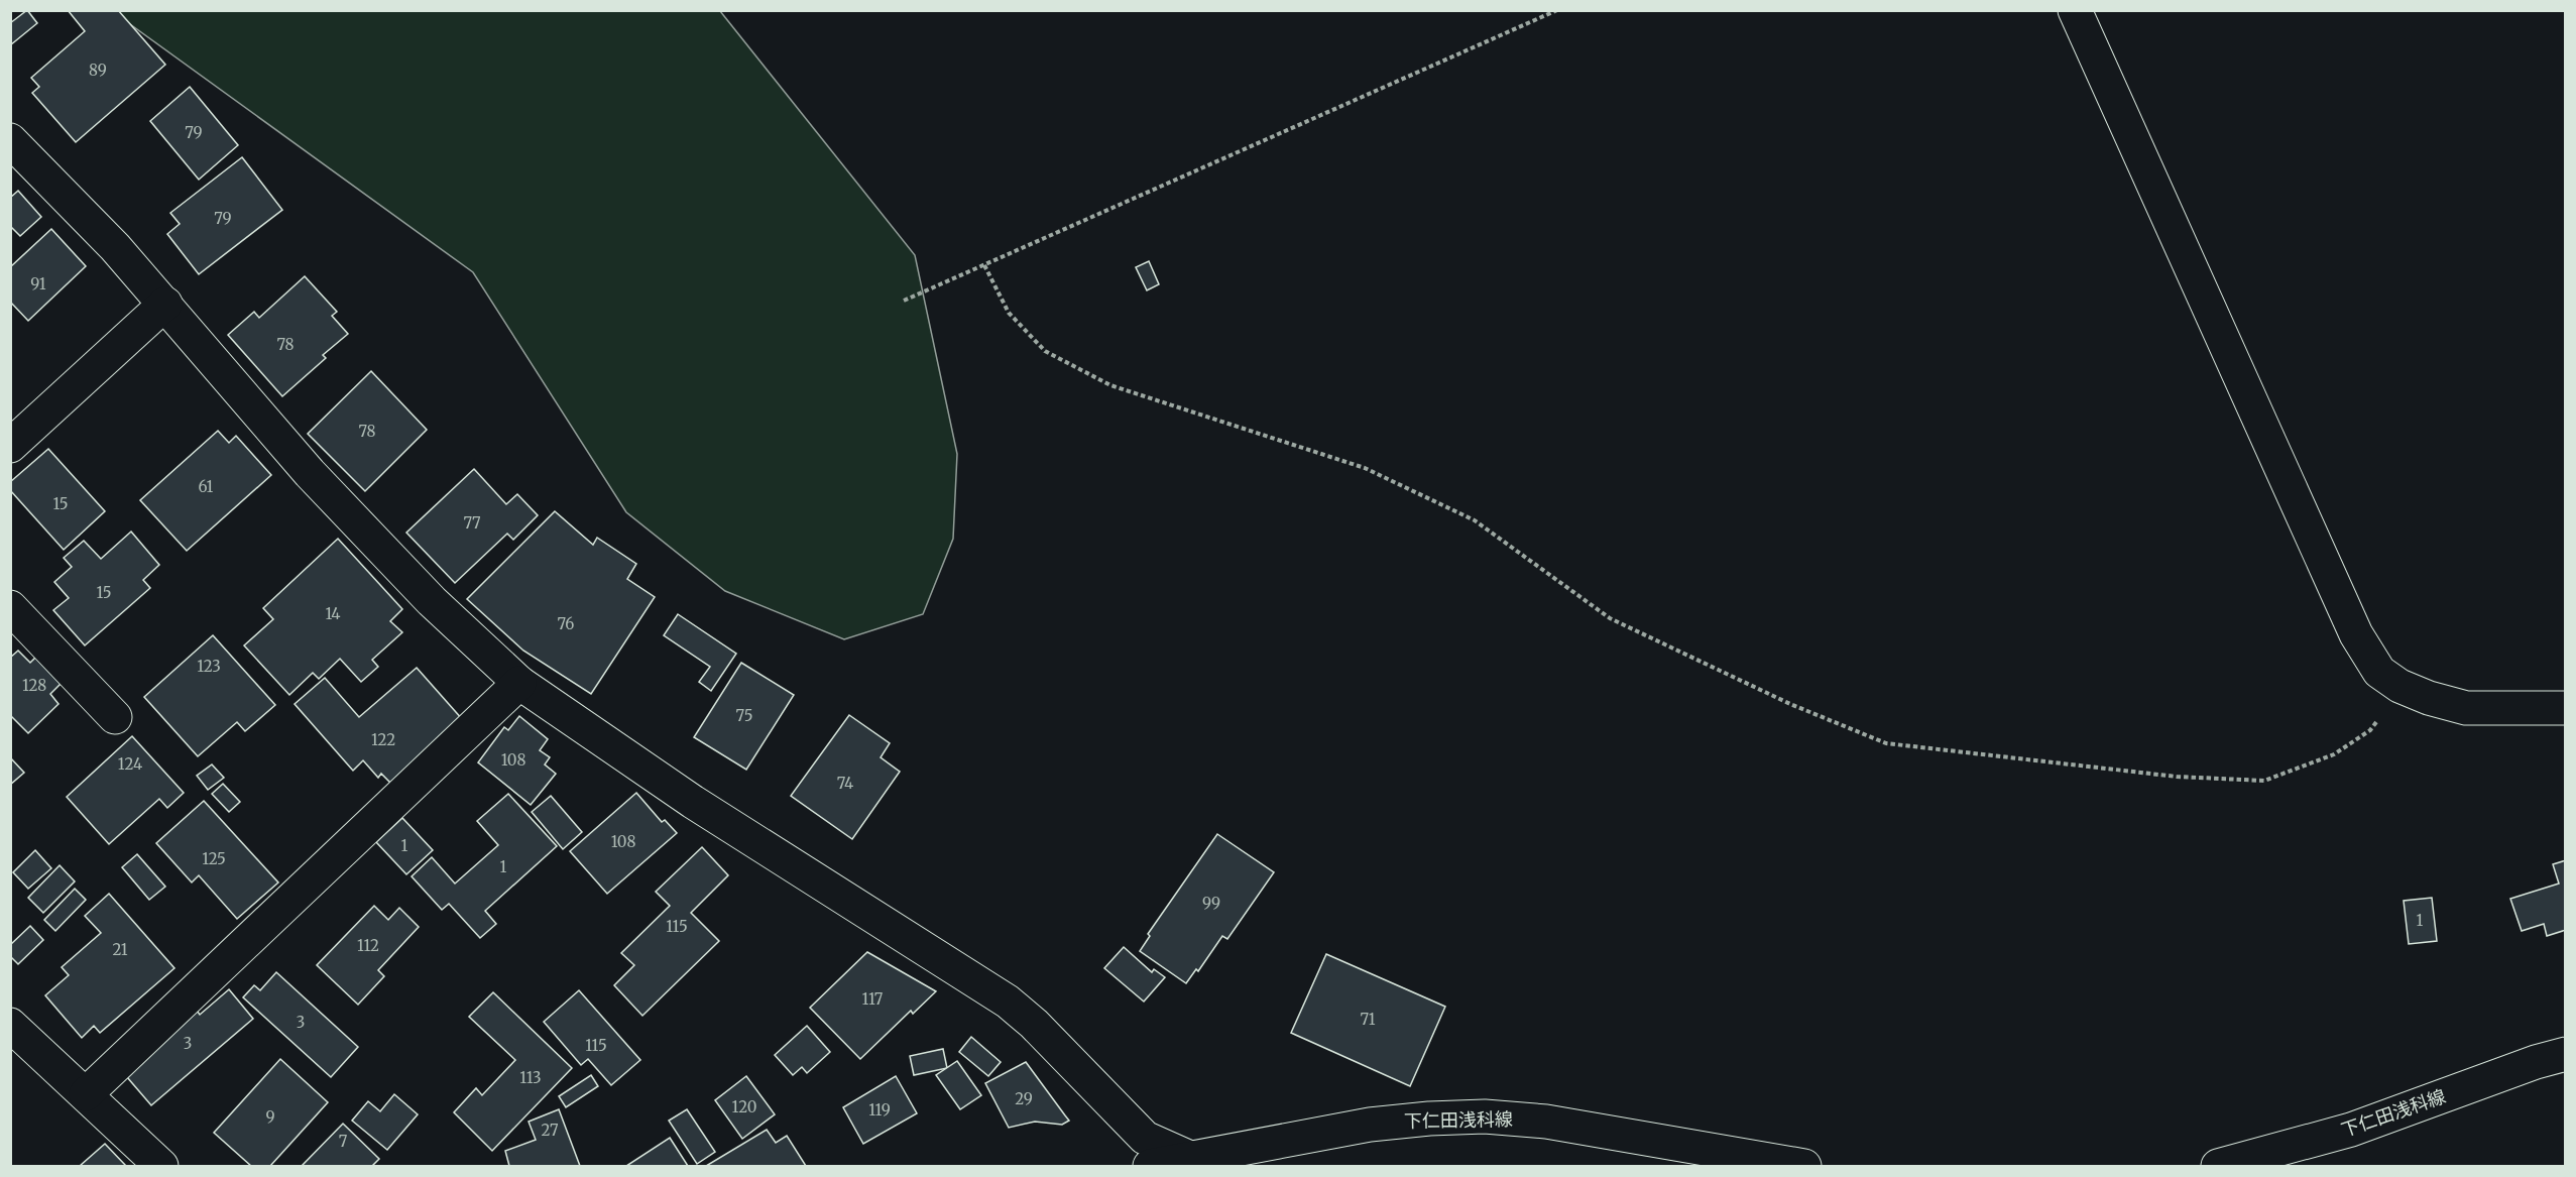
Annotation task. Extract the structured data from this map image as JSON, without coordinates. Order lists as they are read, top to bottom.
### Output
{
  "streets": {
    "street": ["下仁田浅科線"]
  },
  "house_numbers": [
    "89",
    "79",
    "79",
    "91",
    "78",
    "78",
    "61",
    "15",
    "77",
    "15",
    "14",
    "76",
    "123",
    "128",
    "75",
    "122",
    "108",
    "124",
    "74",
    "108",
    "1",
    "125",
    "1",
    "99",
    "1",
    "115",
    "112",
    "21",
    "117",
    "71",
    "3",
    "3",
    "115",
    "113",
    "29",
    "120",
    "119",
    "9",
    "27",
    "7"
  ]
}
